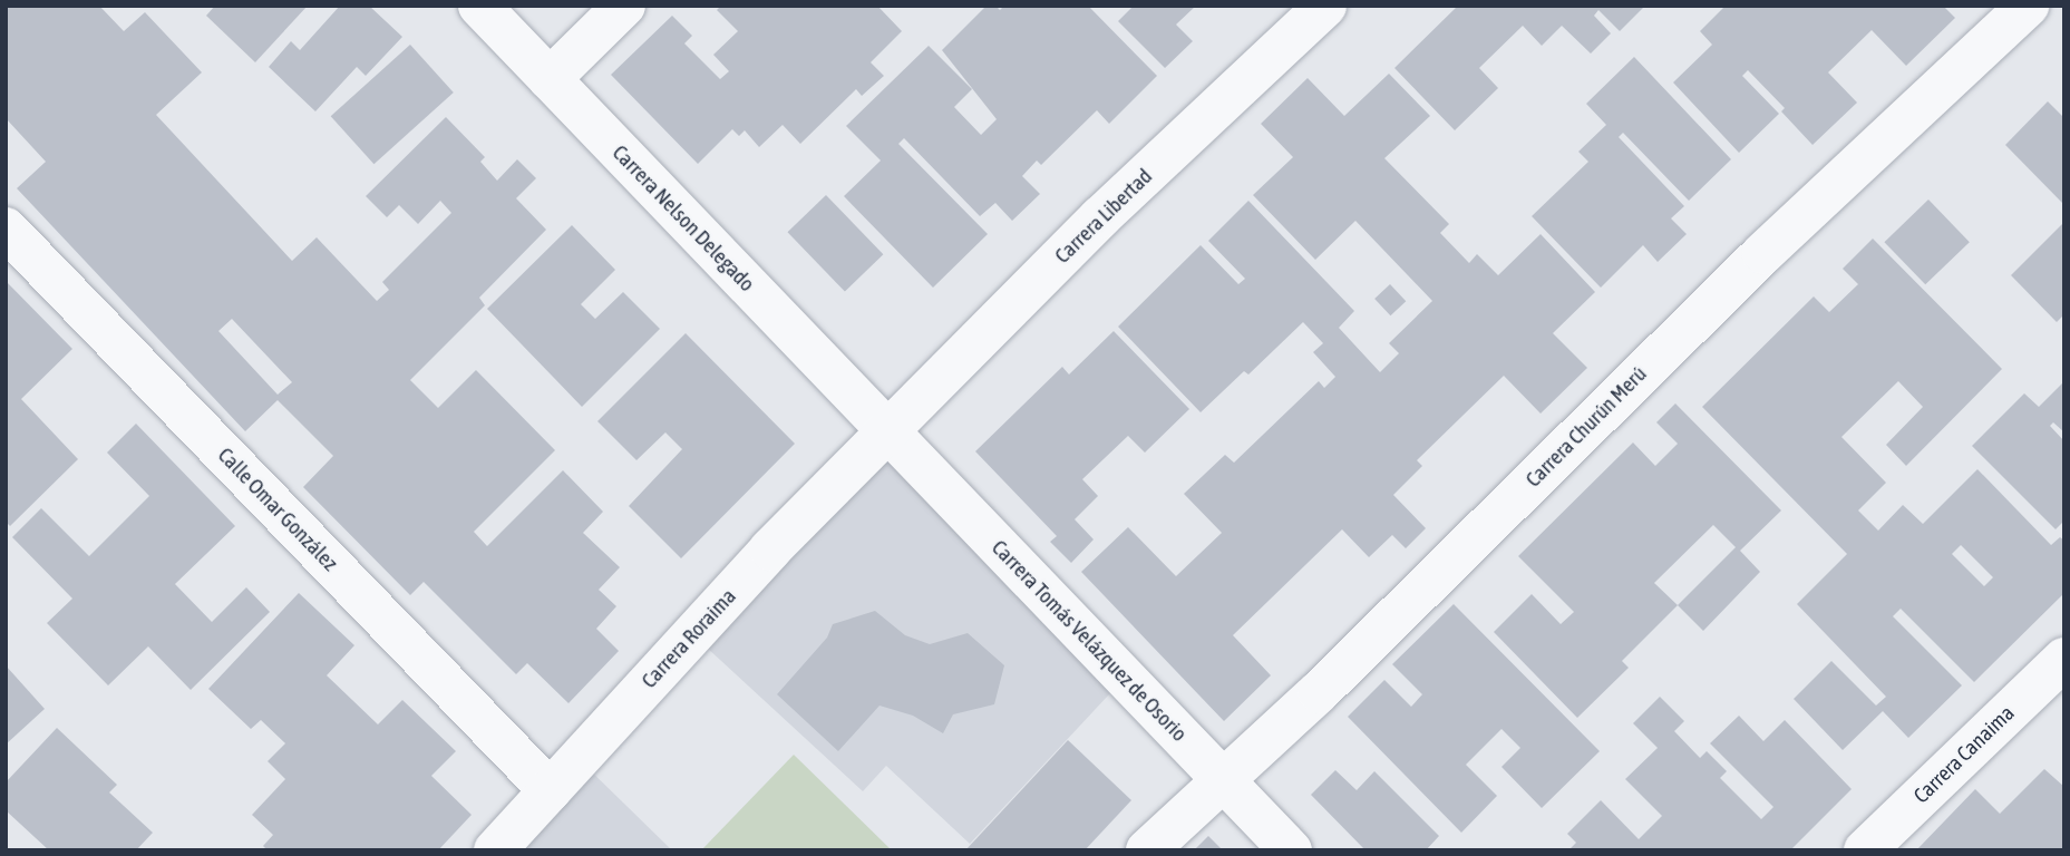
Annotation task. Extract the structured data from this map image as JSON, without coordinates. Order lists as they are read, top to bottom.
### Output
{
  "streets": {
    "street": [
      "Carrera Libertad",
      "Carrera Nelson Delegado",
      "Carrera Churún Merú",
      "Calle Omar González",
      "Carrera Roraima",
      "Carrera Tomás Velázquez de Osorio",
      "Carrera Canaima"
    ]
  },
  "crossings": [
    ["Carrera Libertad", "Carrera Nelson Delegado"],
    ["Carrera Libertad", "Carrera Roraima"],
    ["Carrera Libertad", "Carrera Tomás Velázquez de Osorio"],
    ["Carrera Nelson Delegado", "Carrera Roraima"],
    ["Carrera Nelson Delegado", "Carrera Tomás Velázquez de Osorio"],
    ["Carrera Churún Merú", "Carrera Tomás Velázquez de Osorio"],
    ["Calle Omar González", "Carrera Roraima"],
    ["Carrera Roraima", "Carrera Tomás Velázquez de Osorio"]
  ]
}
